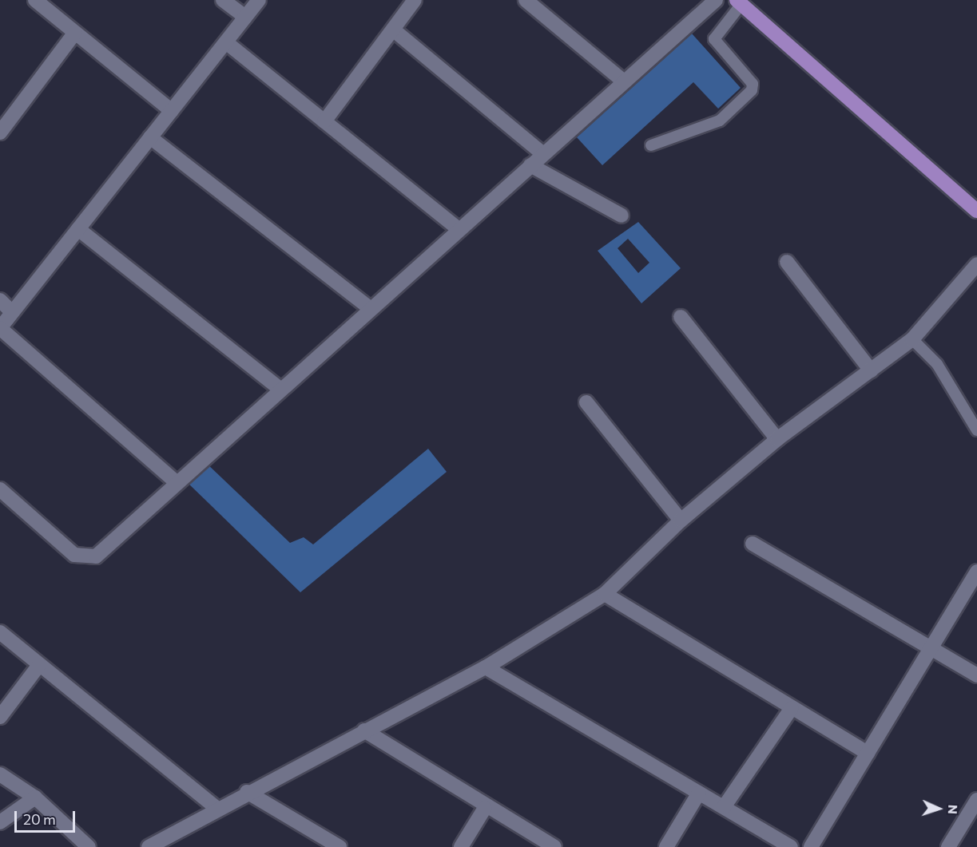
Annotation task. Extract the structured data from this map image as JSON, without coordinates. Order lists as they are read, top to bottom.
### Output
{
  "scale_bar": "20 m",
  "north": "right"
}
